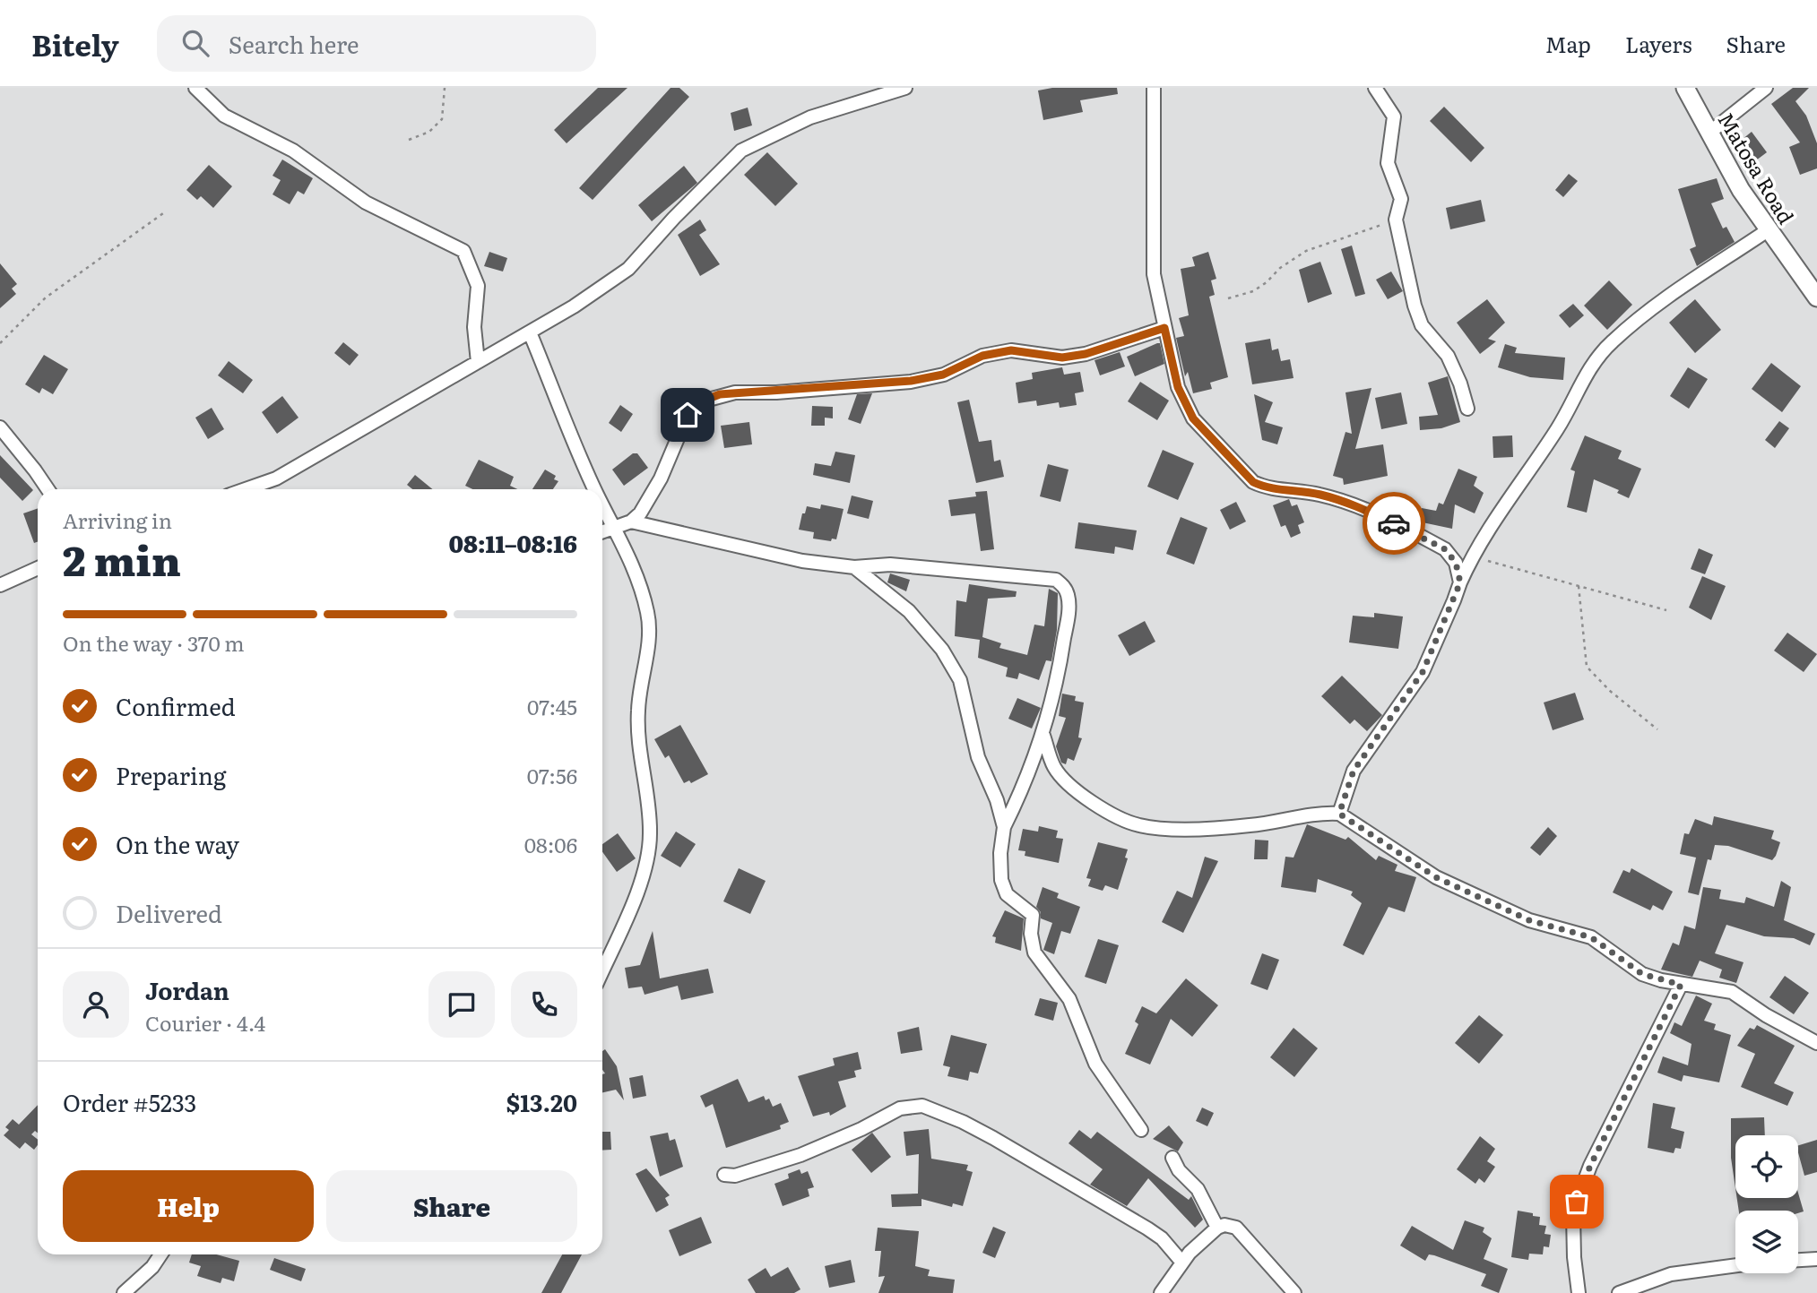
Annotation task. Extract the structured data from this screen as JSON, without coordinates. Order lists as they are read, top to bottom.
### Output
{
  "streets": {
    "street": ["Matosa Road"]
  },
  "page": {
    "header": "Bitely",
    "search": "Search here",
    "nav": ["Map", "Layers", "Share"],
    "heading": ["2 min", "Arriving in", "08:11–08:16"],
    "panel": [
      "Jordan",
      "Courier · 4.4",
      "Order #5233",
      "$13.20"
    ],
    "bar": "On the way · 370 m",
    "list": [
      ["Confirmed", "07:45"],
      ["Preparing", "07:56"],
      ["On the way", "08:06"],
      "Delivered"
    ],
    "buttons": ["Help", "Share"]
  }
}
